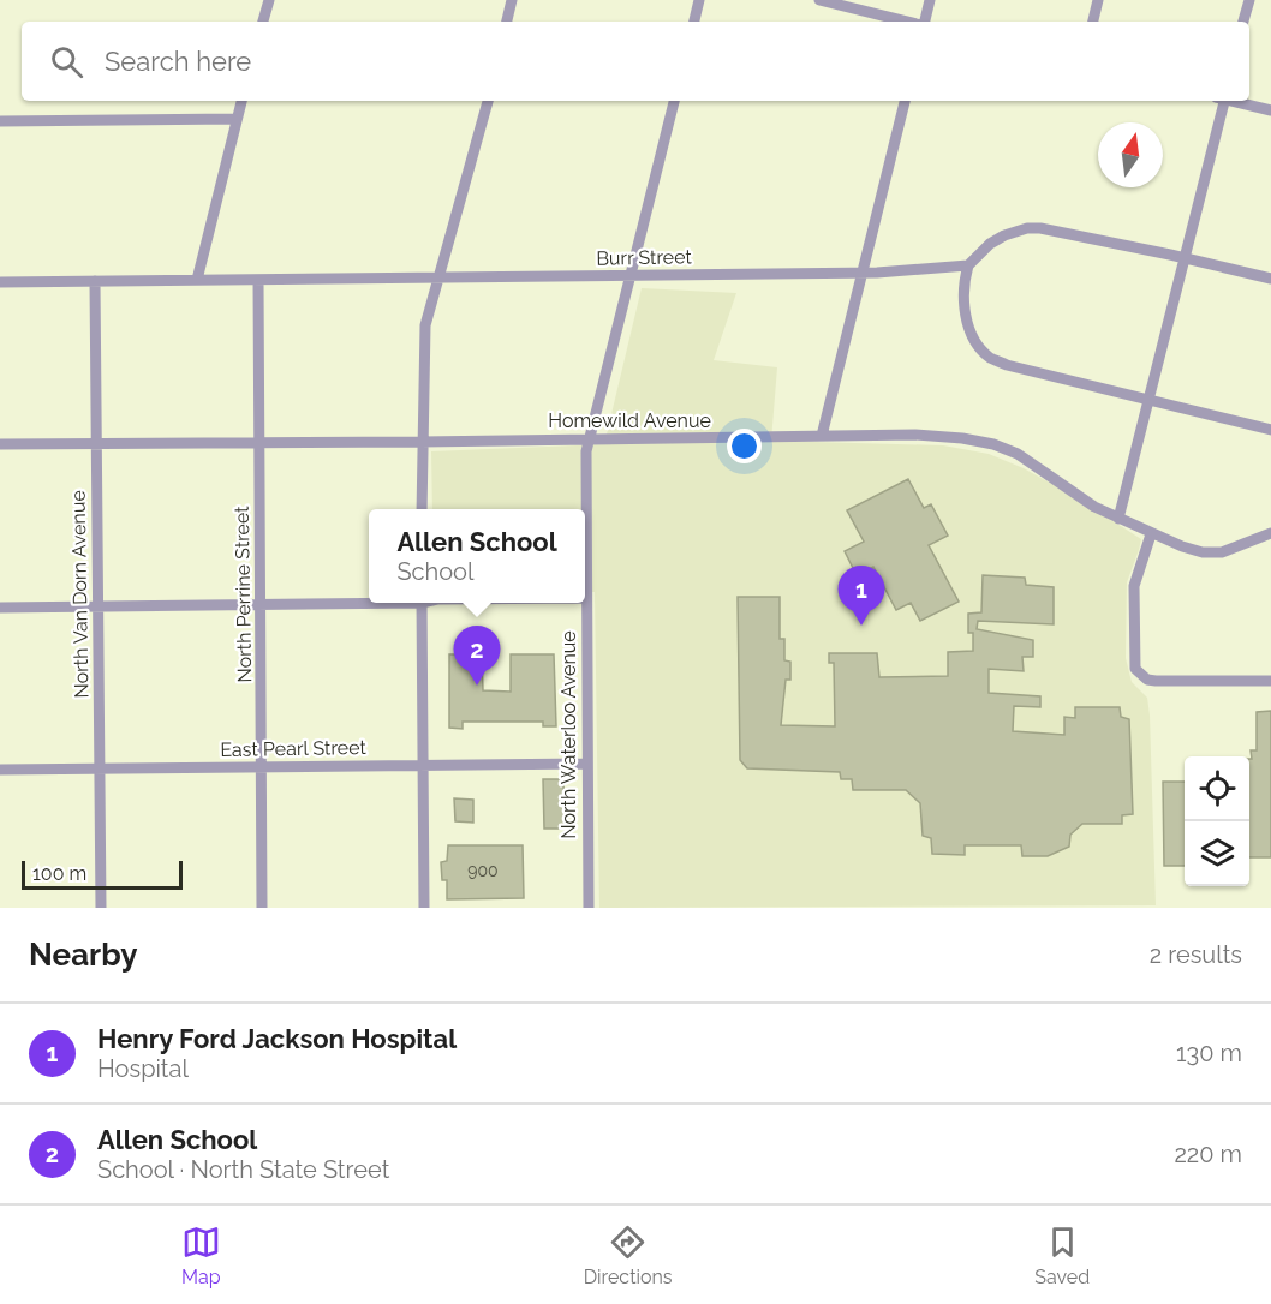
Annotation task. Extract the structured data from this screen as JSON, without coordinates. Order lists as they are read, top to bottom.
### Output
{
  "streets": {
    "street": [
      "Burr Street",
      "Homewild Avenue",
      "North Van Dorn Avenue",
      "North Perrine Street",
      "North Waterloo Avenue",
      "East Pearl Street"
    ]
  },
  "crossings": [
    ["Burr Street", "North Van Dorn Avenue"],
    ["Burr Street", "North Perrine Street"],
    ["Burr Street", "North Waterloo Avenue"],
    ["Homewild Avenue", "North Van Dorn Avenue"],
    ["Homewild Avenue", "North Perrine Street"],
    ["Homewild Avenue", "North Waterloo Avenue"],
    ["North Van Dorn Avenue", "East Pearl Street"],
    ["North Perrine Street", "East Pearl Street"],
    ["North Waterloo Avenue", "East Pearl Street"]
  ],
  "house_numbers": ["900"],
  "scale_bar": "100 m",
  "north": "top",
  "page": {
    "search": "Search here",
    "popup": ["Allen School", "School"],
    "pins": ["1", "2"],
    "scale": "100 m",
    "heading": ["Nearby", "2 results"],
    "list": [
      {
        "mark": "1",
        "name": "Henry Ford Jackson Hospital",
        "note": "Hospital",
        "value": "130 m"
      },
      {
        "mark": "2",
        "name": "Allen School",
        "note": "School · North State Street",
        "value": "220 m"
      }
    ],
    "nav": ["Map", "Directions", "Saved"]
  }
}
